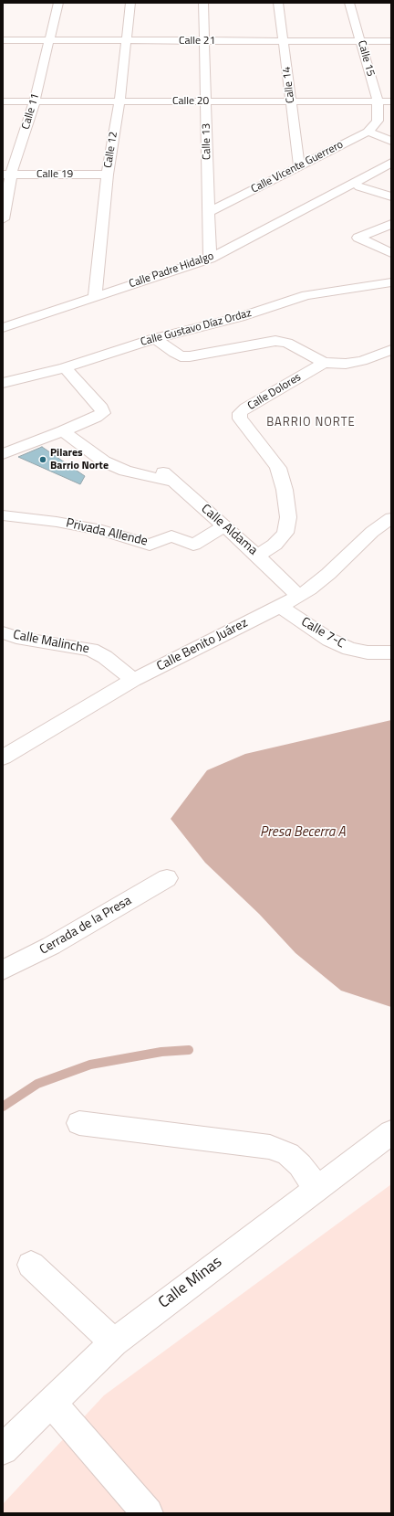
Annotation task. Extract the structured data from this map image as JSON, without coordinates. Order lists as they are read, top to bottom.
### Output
{
  "streets": {
    "street": [
      "Calle 21",
      "Calle 15",
      "Calle 14",
      "Calle 20",
      "Calle 11",
      "Calle 13",
      "Calle 12",
      "Calle Vicente Guerrero",
      "Calle 19",
      "Calle Padre Hidalgo",
      "Calle Gustavo Díaz Ordaz",
      "Calle Dolores",
      "Calle Aldama",
      "Privada Allende",
      "Calle 7-C",
      "Calle Malinche",
      "Calle Benito Juárez",
      "Cerrada de la Presa",
      "Calle Minas"
    ]
  },
  "crossings": [
    ["Calle 21", "Calle 15"],
    ["Calle 21", "Calle 14"],
    ["Calle 21", "Calle 11"],
    ["Calle 21", "Calle 13"],
    ["Calle 21", "Calle 12"],
    ["Calle 15", "Calle 20"],
    ["Calle 15", "Calle Vicente Guerrero"],
    ["Calle 14", "Calle 20"],
    ["Calle 14", "Calle Vicente Guerrero"],
    ["Calle 20", "Calle 11"],
    ["Calle 20", "Calle 13"],
    ["Calle 20", "Calle 12"],
    ["Calle 11", "Calle 19"],
    ["Calle 13", "Calle Vicente Guerrero"],
    ["Calle 13", "Calle Padre Hidalgo"],
    ["Calle 12", "Calle 19"],
    ["Calle 12", "Calle Padre Hidalgo"],
    ["Calle Dolores", "Calle Aldama"],
    ["Calle Aldama", "Privada Allende"],
    ["Calle Aldama", "Calle Benito Juárez"],
    ["Calle 7-C", "Calle Benito Juárez"],
    ["Calle Malinche", "Calle Benito Juárez"]
  ],
  "districts": ["BARRIO NORTE"],
  "water": ["Presa Becerra A"],
  "places": ["Pilares Barrio Norte"]
}
